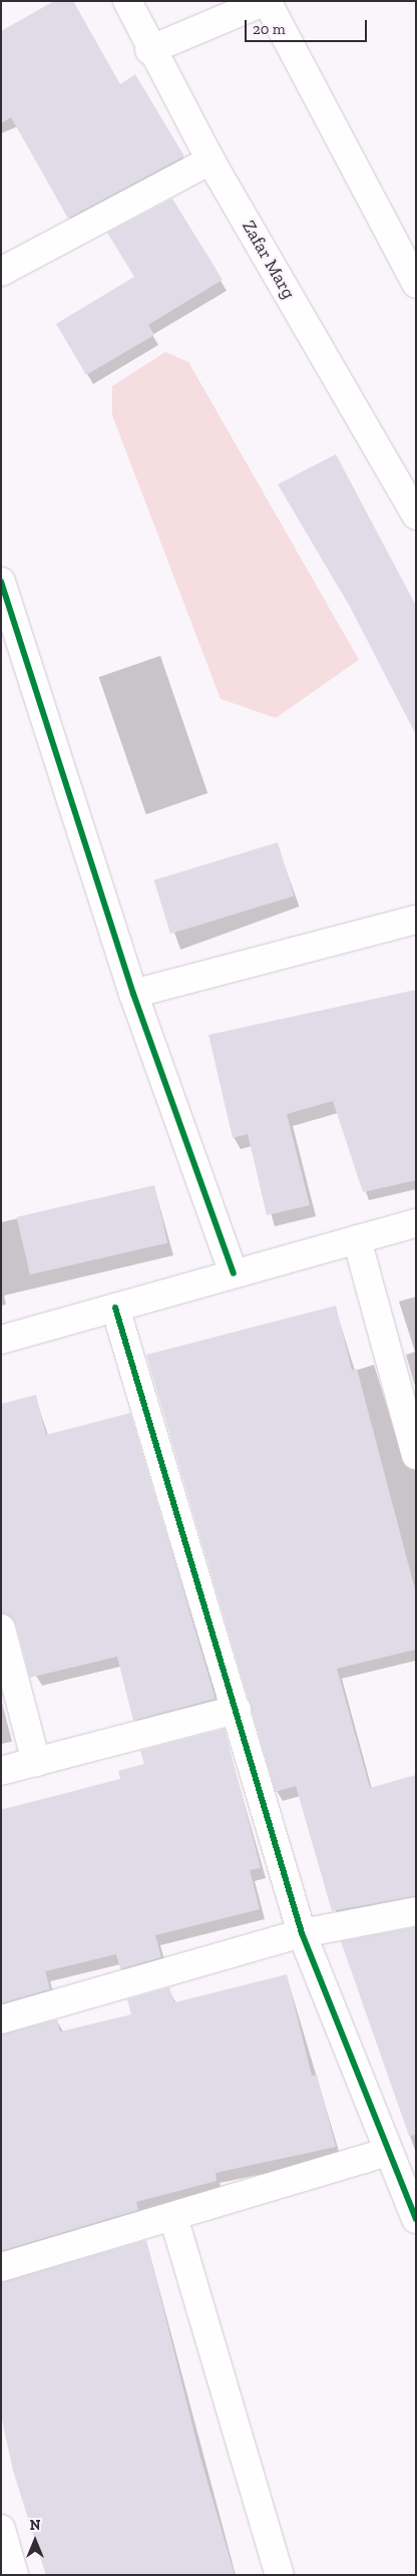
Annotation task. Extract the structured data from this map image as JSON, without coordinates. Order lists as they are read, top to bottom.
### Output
{
  "streets": {
    "street": ["Zafar Marg"]
  },
  "scale_bar": "20 m",
  "north": "top"
}
